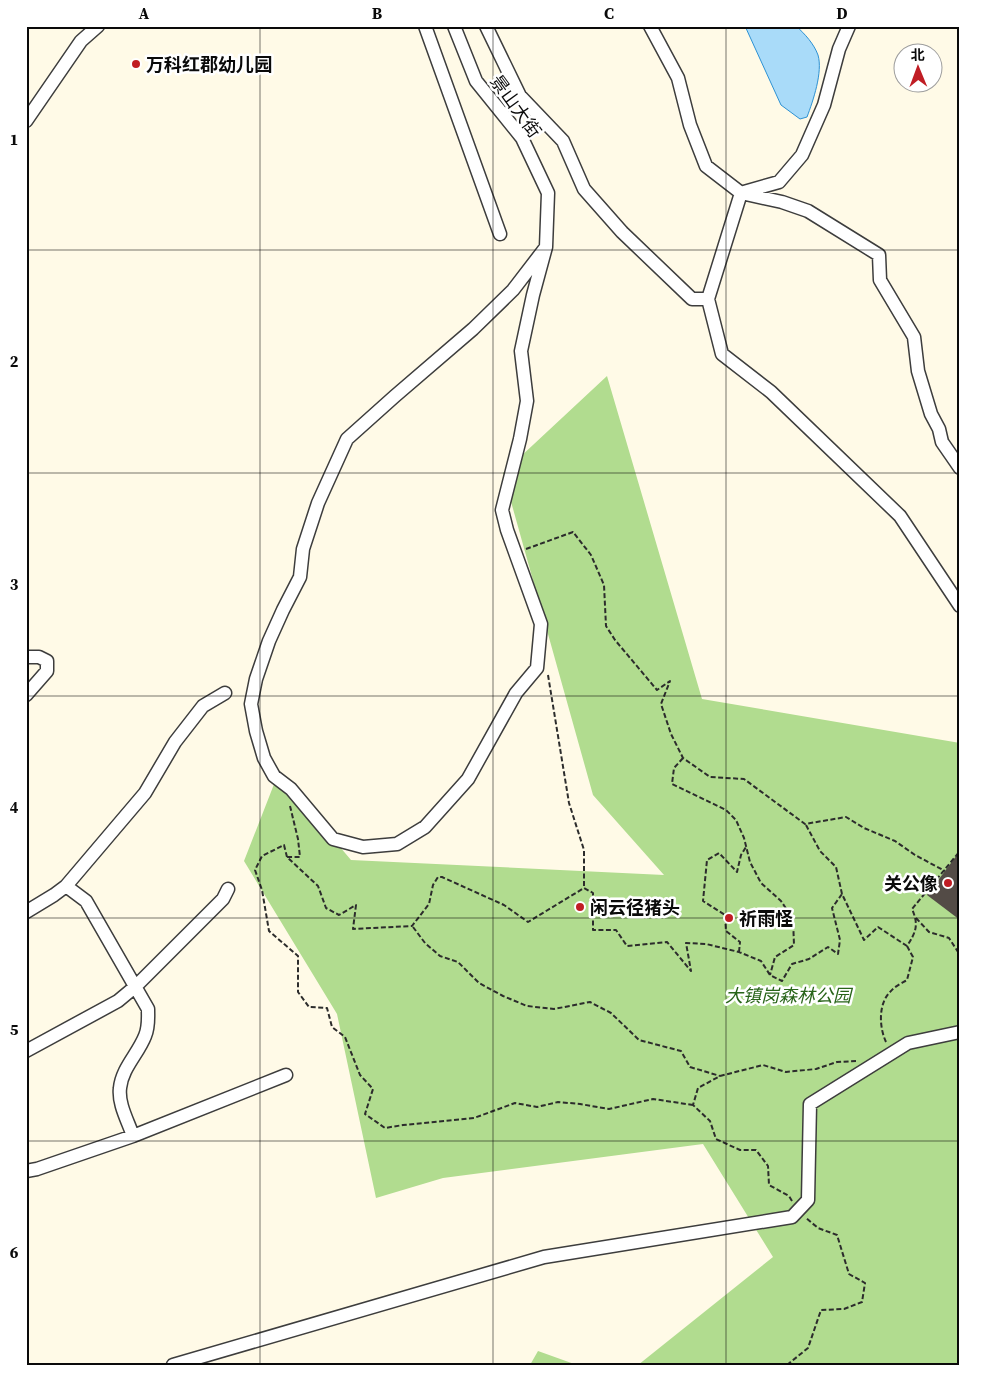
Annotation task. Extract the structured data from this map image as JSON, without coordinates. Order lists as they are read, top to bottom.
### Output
{
  "streets": {
    "street": ["景山大街"]
  },
  "parks": ["大镇岗森林公园"],
  "places": [
    "万科红郡幼儿园",
    "关公像",
    "闲云径猪头",
    "祈雨怪"
  ],
  "north": "top",
  "grid": {
    "columns": [
      "A",
      "B",
      "C",
      "D"
    ],
    "rows": [
      "1",
      "2",
      "3",
      "4",
      "5",
      "6"
    ]
  }
}
